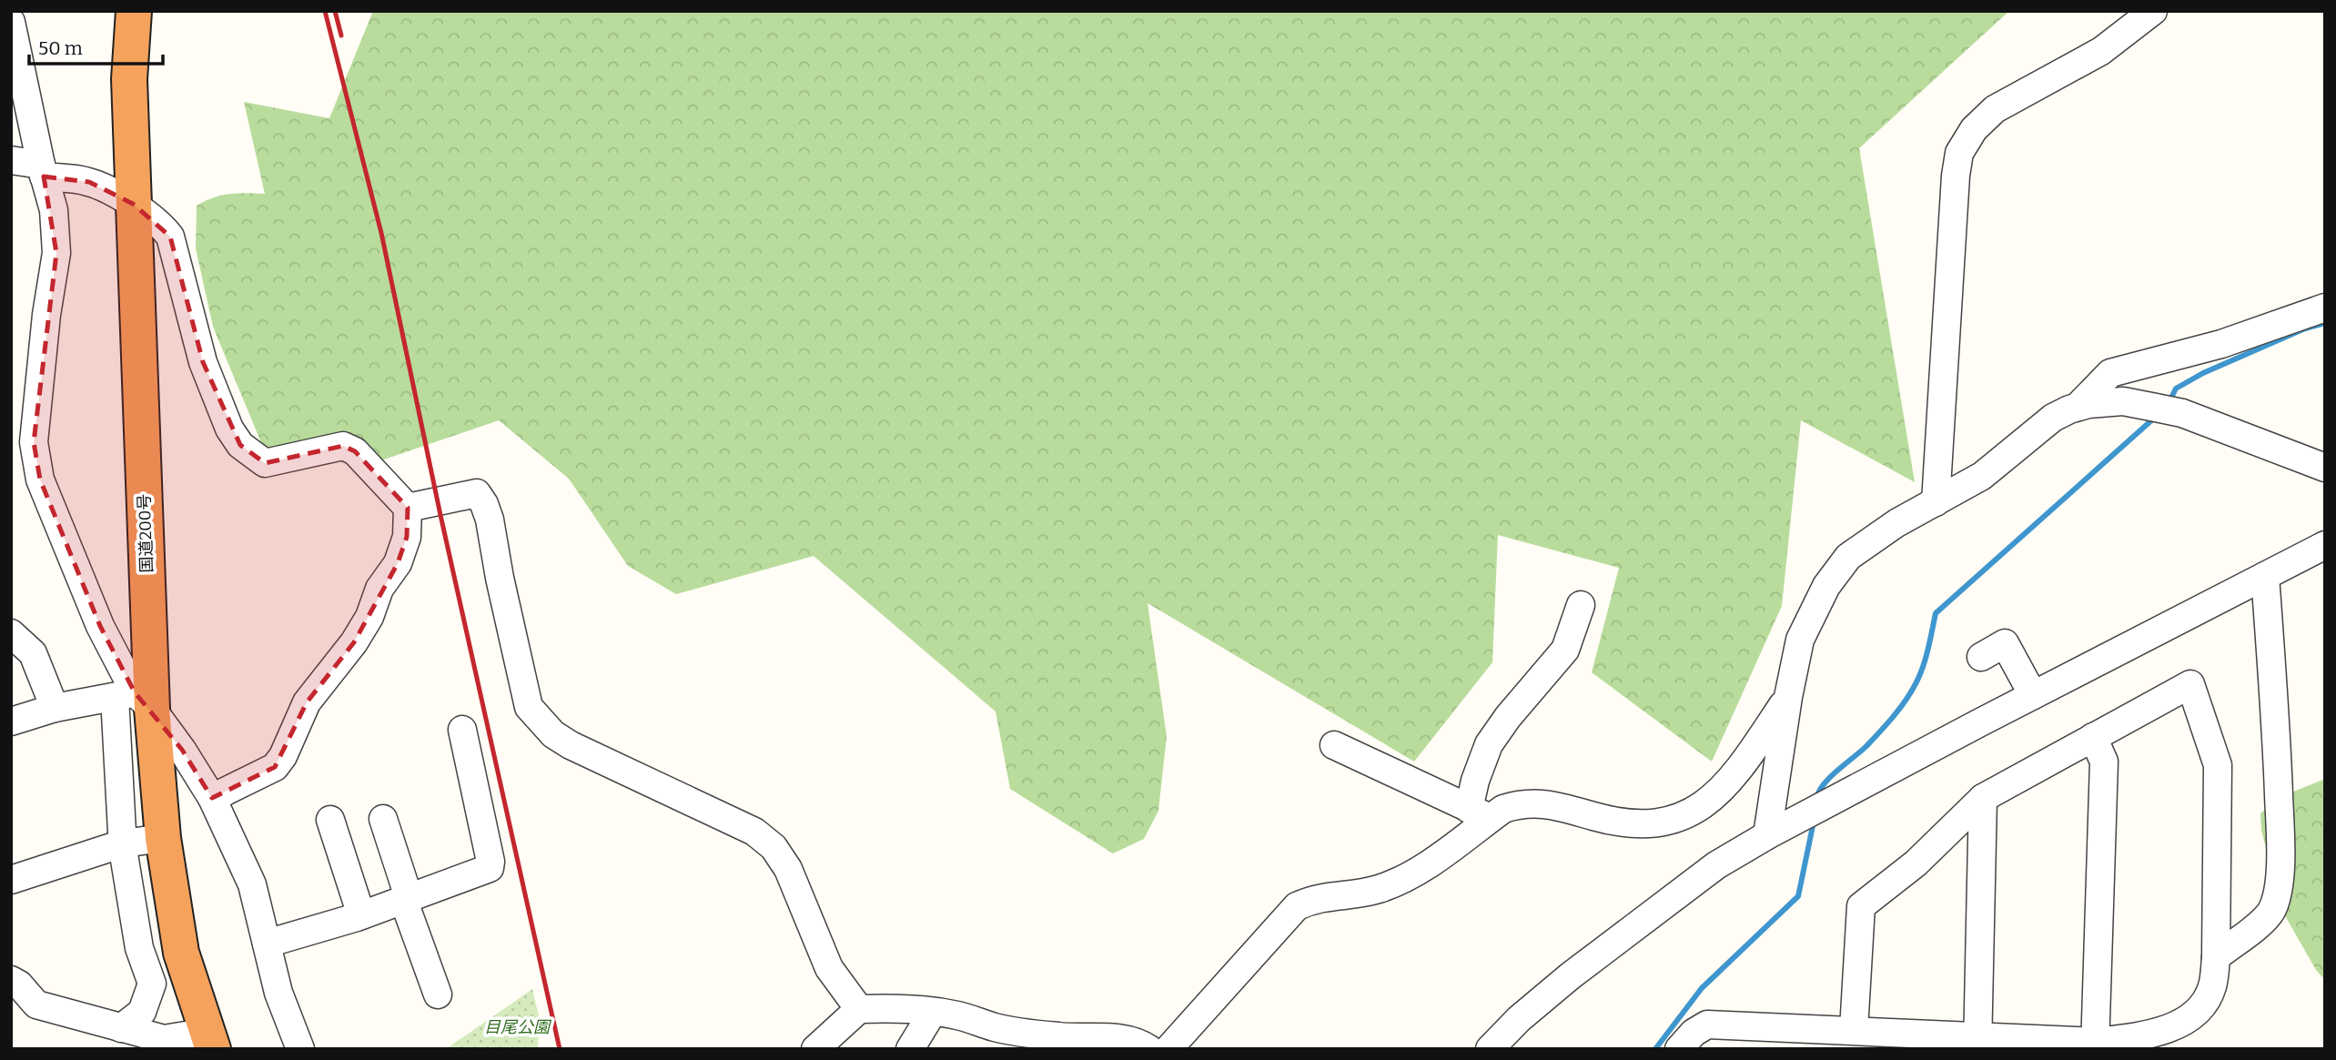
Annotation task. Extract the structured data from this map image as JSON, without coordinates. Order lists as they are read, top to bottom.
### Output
{
  "streets": {
    "highway": ["国道200号"]
  },
  "parks": ["目尾公園"],
  "scale_bar": "50 m"
}
